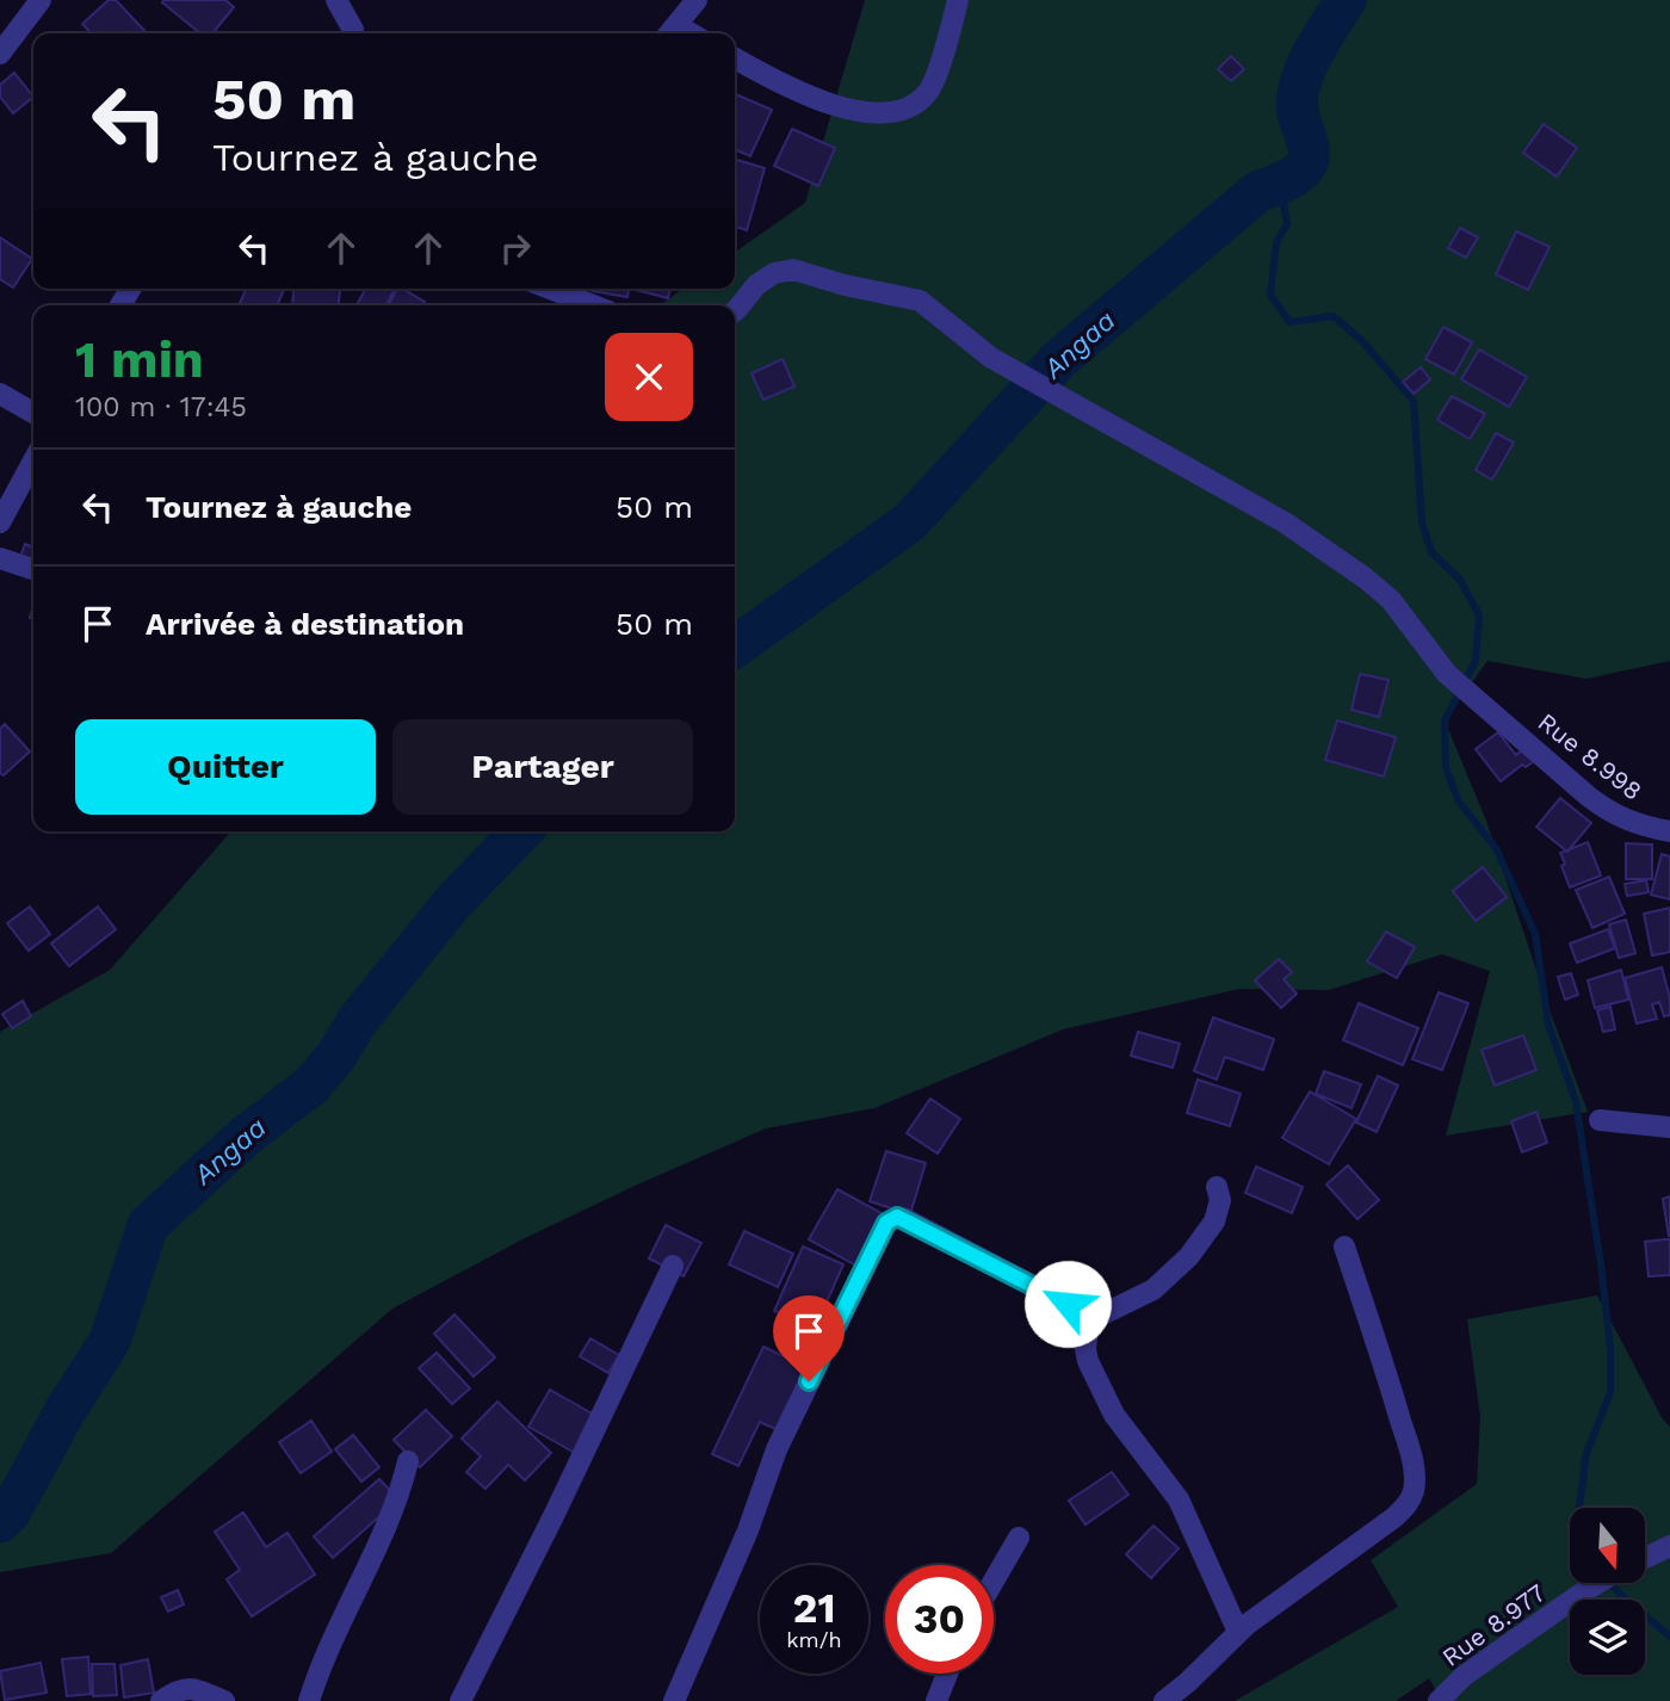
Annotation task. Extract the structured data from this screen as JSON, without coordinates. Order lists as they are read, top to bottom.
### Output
{
  "streets": {
    "street": ["Rue 8.998", "Rue 8.977"]
  },
  "water": ["Angaa"],
  "north": "bottom",
  "page": {
    "turn": ["50 m", "Tournez à gauche"],
    "heading": ["1 min", "100 m · 17:45"],
    "list": [
      {
        "name": "Tournez à gauche",
        "value": "50 m"
      },
      {
        "name": "Arrivée à destination",
        "value": "50 m"
      }
    ],
    "buttons": ["Quitter", "Partager"],
    "speed": "21 km/h",
    "limit": "30"
  }
}
